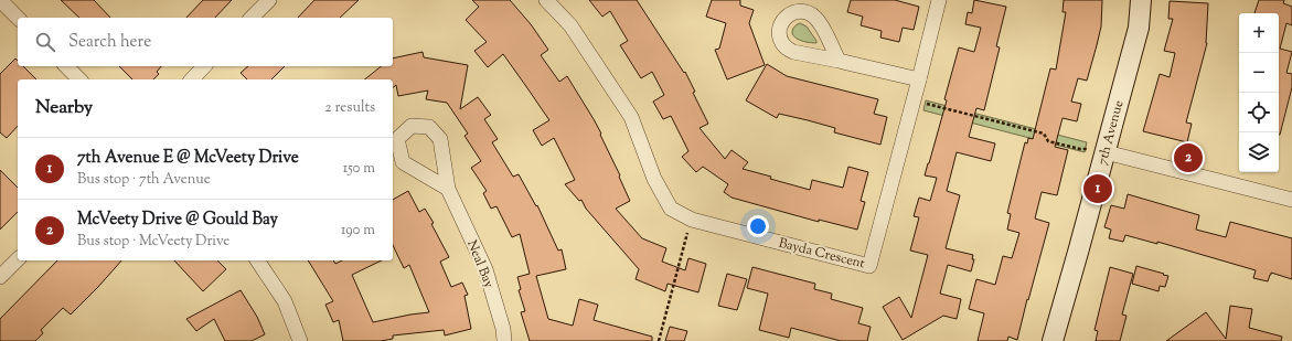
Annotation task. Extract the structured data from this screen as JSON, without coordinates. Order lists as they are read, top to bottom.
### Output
{
  "streets": {
    "street": ["7th Avenue", "Bayda Crescent", "Neal Bay"]
  },
  "page": {
    "map_buttons": ["+", "−"],
    "search": "Search here",
    "heading": ["Nearby", "2 results"],
    "list": [
      {
        "mark": "1",
        "name": "7th Avenue E @ McVeety Drive",
        "note": "Bus stop · 7th Avenue",
        "value": "150 m"
      },
      {
        "mark": "2",
        "name": "McVeety Drive @ Gould Bay",
        "note": "Bus stop · McVeety Drive",
        "value": "190 m"
      }
    ],
    "pins": ["2", "1"]
  }
}
